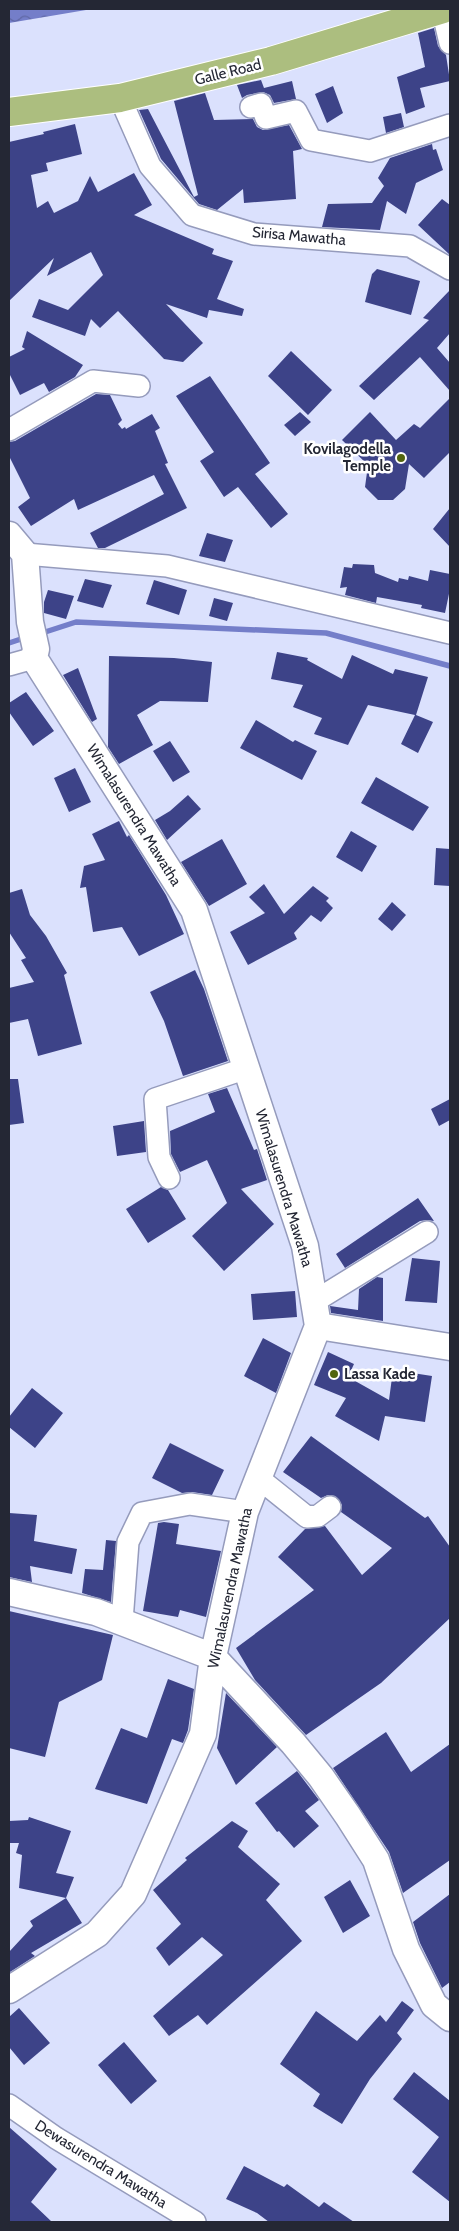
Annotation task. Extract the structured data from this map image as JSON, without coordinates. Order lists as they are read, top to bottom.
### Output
{
  "streets": {
    "highway": ["Galle Road"],
    "street": ["Sirisa Mawatha", "Wimalasurendra Mawatha", "Dewasurendra Mawatha"]
  },
  "crossings": [
    ["Galle Road", "Sirisa Mawatha"]
  ],
  "places": ["Kovilagodella Temple", "Lassa Kade"]
}
